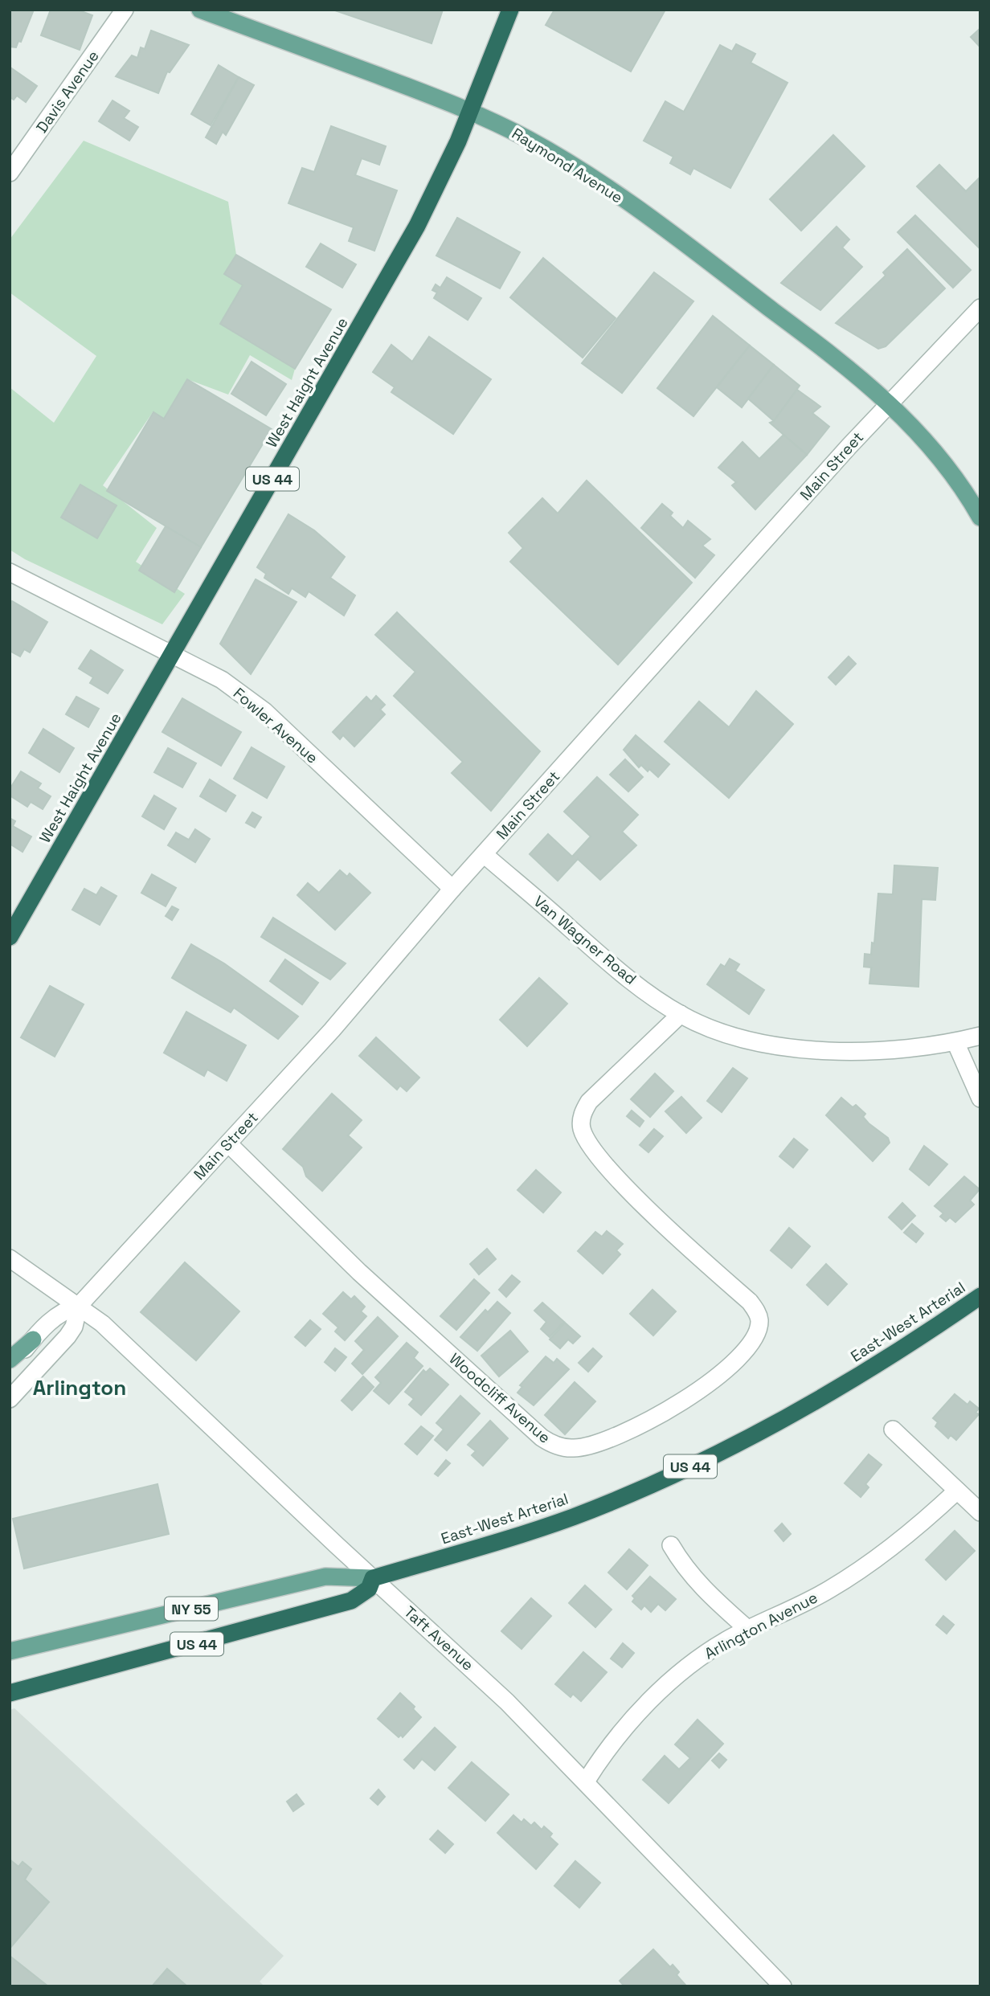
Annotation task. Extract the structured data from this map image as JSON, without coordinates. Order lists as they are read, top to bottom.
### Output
{
  "streets": {
    "highway": ["West Haight Avenue", "US 44", "East-West Arterial"],
    "main road": ["Raymond Avenue", "NY 55"],
    "street": [
      "Davis Avenue",
      "Main Street",
      "Fowler Avenue",
      "Van Wagner Road",
      "Woodcliff Avenue",
      "Arlington Avenue",
      "Taft Avenue"
    ]
  },
  "crossings": [
    ["Raymond Avenue", "West Haight Avenue"],
    ["Raymond Avenue", "Main Street"],
    ["West Haight Avenue", "Fowler Avenue"],
    ["Main Street", "Fowler Avenue"],
    ["Main Street", "Van Wagner Road"],
    ["Main Street", "Woodcliff Avenue"],
    ["Main Street", "Taft Avenue"],
    ["US 44", "East-West Arterial"],
    ["US 44", "NY 55"],
    ["US 44", "Taft Avenue"],
    ["Van Wagner Road", "Woodcliff Avenue"],
    ["East-West Arterial", "NY 55"],
    ["East-West Arterial", "Taft Avenue"],
    ["NY 55", "Taft Avenue"],
    ["Arlington Avenue", "Taft Avenue"]
  ],
  "districts": ["Arlington"]
}
